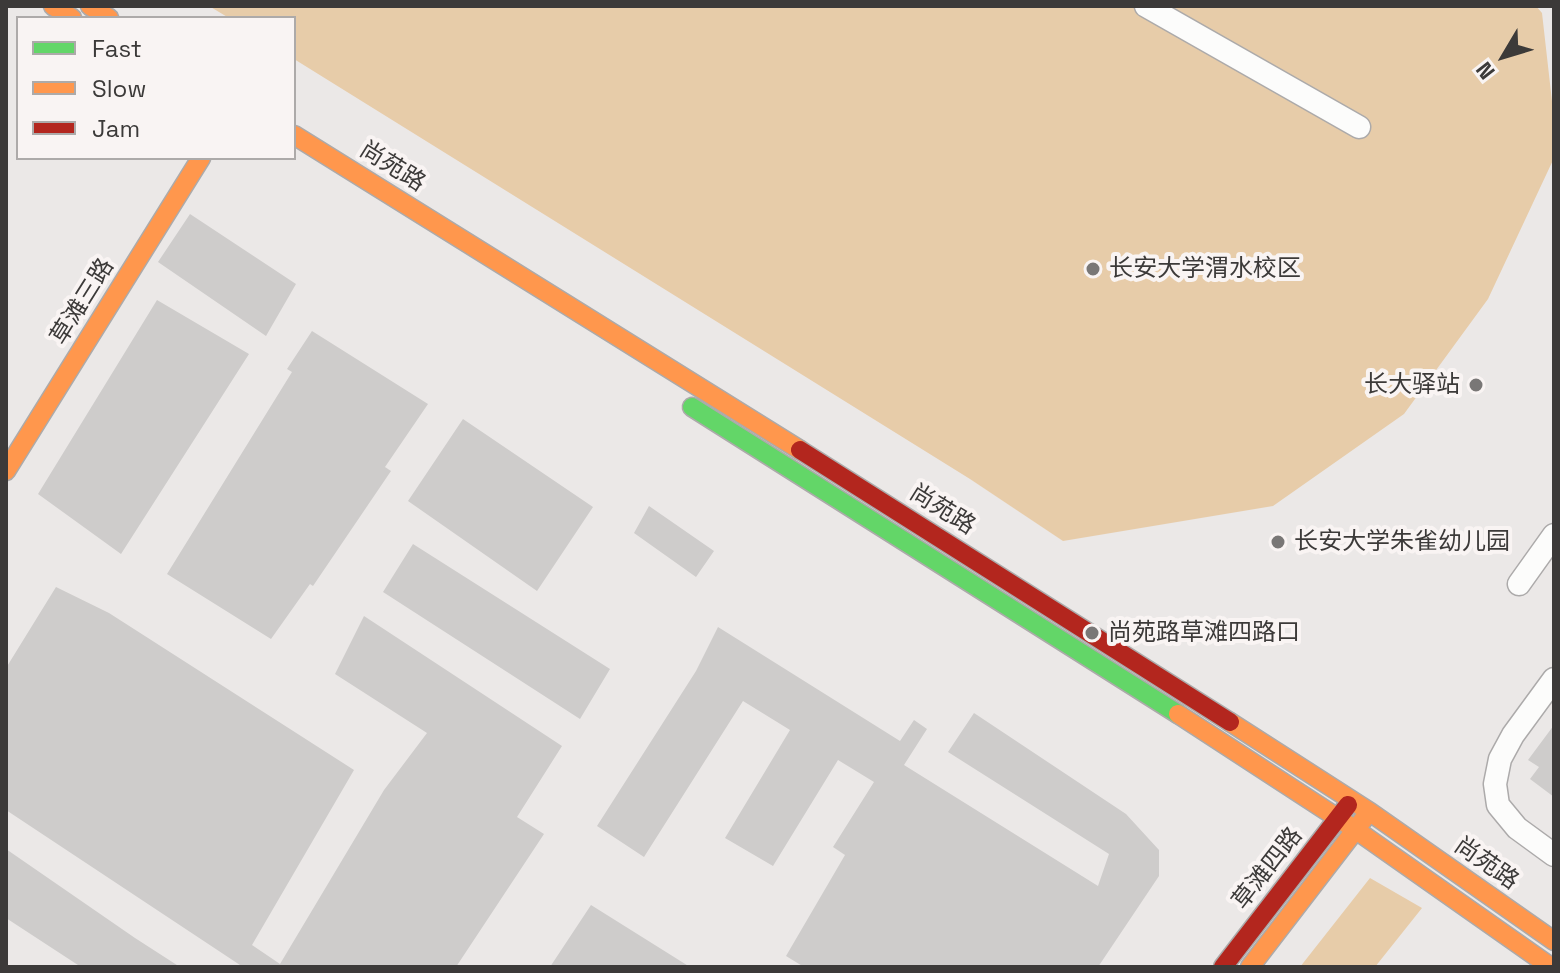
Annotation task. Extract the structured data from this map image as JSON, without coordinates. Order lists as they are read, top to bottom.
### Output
{
  "streets": {
    "main road": ["尚苑路", "草滩三路", "草滩四路"]
  },
  "crossings": [
    ["尚苑路", "草滩四路"]
  ],
  "places": [
    "长安大学渭水校区",
    "长大驿站",
    "长安大学朱雀幼儿园",
    "尚苑路草滩四路口"
  ],
  "legend": ["Fast", "Slow", "Jam"],
  "north": "bottom left"
}
